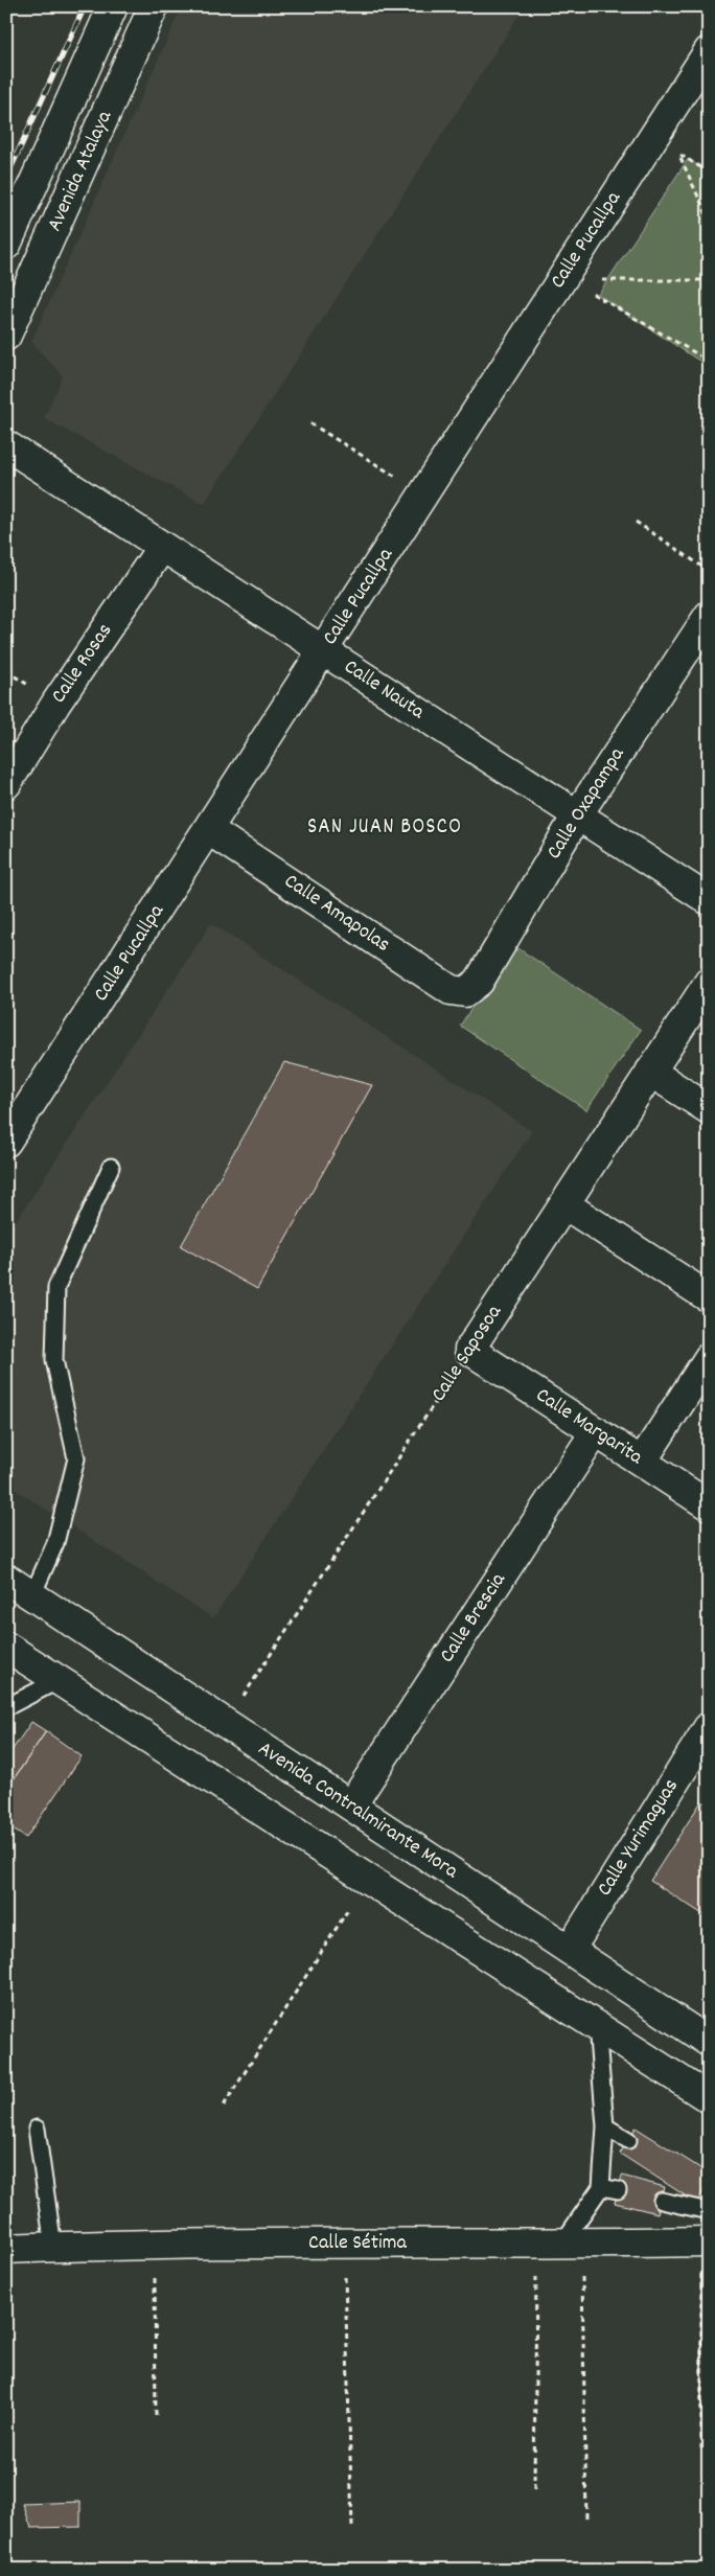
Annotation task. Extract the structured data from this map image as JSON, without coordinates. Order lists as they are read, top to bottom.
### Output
{
  "streets": {
    "street": [
      "Avenida Atalaya",
      "Calle Pucallpa",
      "Calle Rosas",
      "Calle Nauta",
      "Calle Oxapampa",
      "Calle Amapolas",
      "Calle Saposoa",
      "Calle Margarita",
      "Calle Brescia",
      "Avenida Contralmirante Mora",
      "Calle Yurimaguas",
      "Calle Sétima"
    ]
  },
  "crossings": [
    ["Calle Pucallpa", "Calle Nauta"],
    ["Calle Pucallpa", "Calle Amapolas"],
    ["Calle Rosas", "Calle Nauta"],
    ["Calle Nauta", "Calle Oxapampa"],
    ["Calle Oxapampa", "Calle Amapolas"],
    ["Calle Saposoa", "Calle Margarita"],
    ["Calle Saposoa", "Avenida Contralmirante Mora"],
    ["Calle Margarita", "Calle Brescia"],
    ["Calle Brescia", "Avenida Contralmirante Mora"],
    ["Avenida Contralmirante Mora", "Calle Yurimaguas"]
  ],
  "districts": ["SAN JUAN BOSCO"]
}
